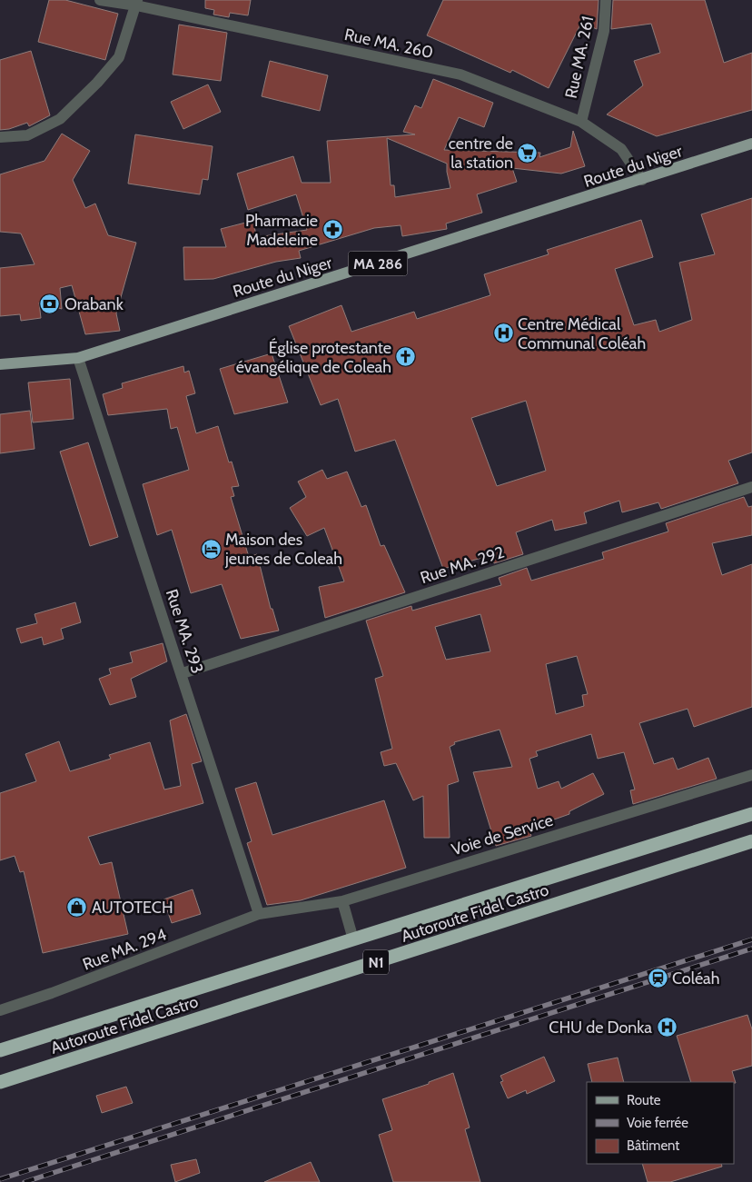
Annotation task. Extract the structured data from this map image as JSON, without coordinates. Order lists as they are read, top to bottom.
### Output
{
  "streets": {
    "highway": ["Autoroute Fidel Castro", "N1"],
    "main road": ["Route du Niger", "MA 286"],
    "street": [
      "Rue MA. 260",
      "Rue MA. 261",
      "Rue MA. 292",
      "Rue MA. 293",
      "Voie de Service",
      "Rue MA. 294"
    ]
  },
  "crossings": [
    ["Rue MA. 260", "Rue MA. 261"],
    ["Rue MA. 260", "Route du Niger"],
    ["Route du Niger", "Rue MA. 293"],
    ["Rue MA. 292", "Rue MA. 293"],
    ["Rue MA. 293", "Voie de Service"],
    ["Rue MA. 293", "Rue MA. 294"],
    ["Voie de Service", "Rue MA. 294"]
  ],
  "places": {
    "supermarket": ["centre de la station"],
    "pharmacy": ["Pharmacie Madeleine"],
    "bank": ["Orabank"],
    "hospital": ["Centre Médical Communal Coléah", "CHU de Donka"],
    "church": ["Église protestante évangélique de Coleah"],
    "hotel": ["Maison des jeunes de Coleah"],
    "shop": ["AUTOTECH"],
    "station": ["Coléah"]
  },
  "legend": ["Route", "Voie ferrée", "Bâtiment"]
}
